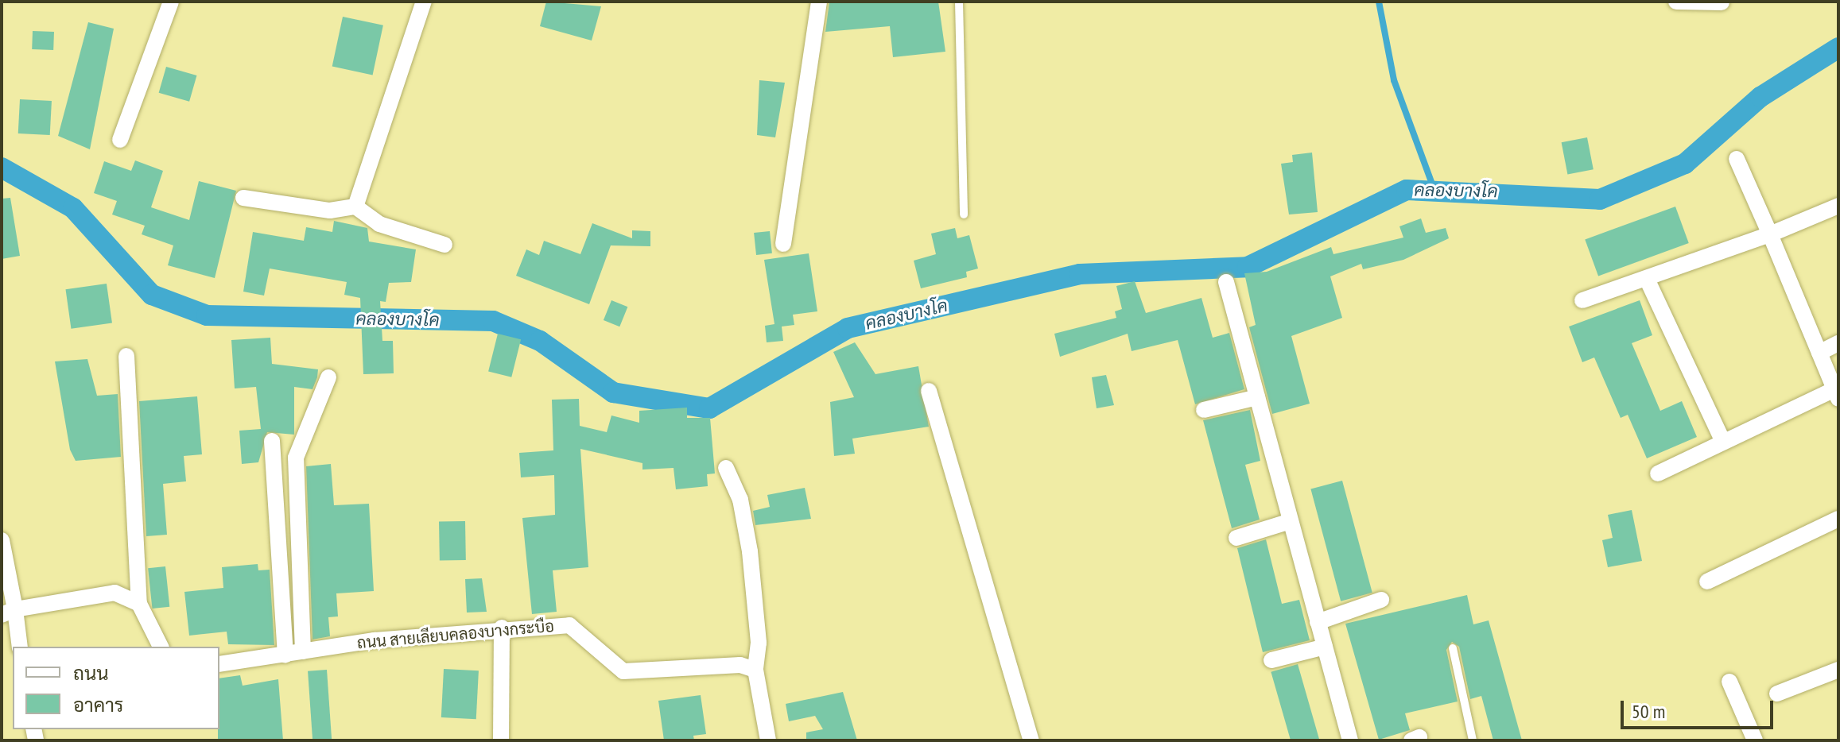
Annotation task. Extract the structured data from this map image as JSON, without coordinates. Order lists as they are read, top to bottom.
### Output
{
  "streets": {
    "street": ["ถนน สายเลียบคลองบางกระบือ"]
  },
  "water": ["คลองบางโค"],
  "legend": ["ถนน", "อาคาร"],
  "scale_bar": "50 m"
}
